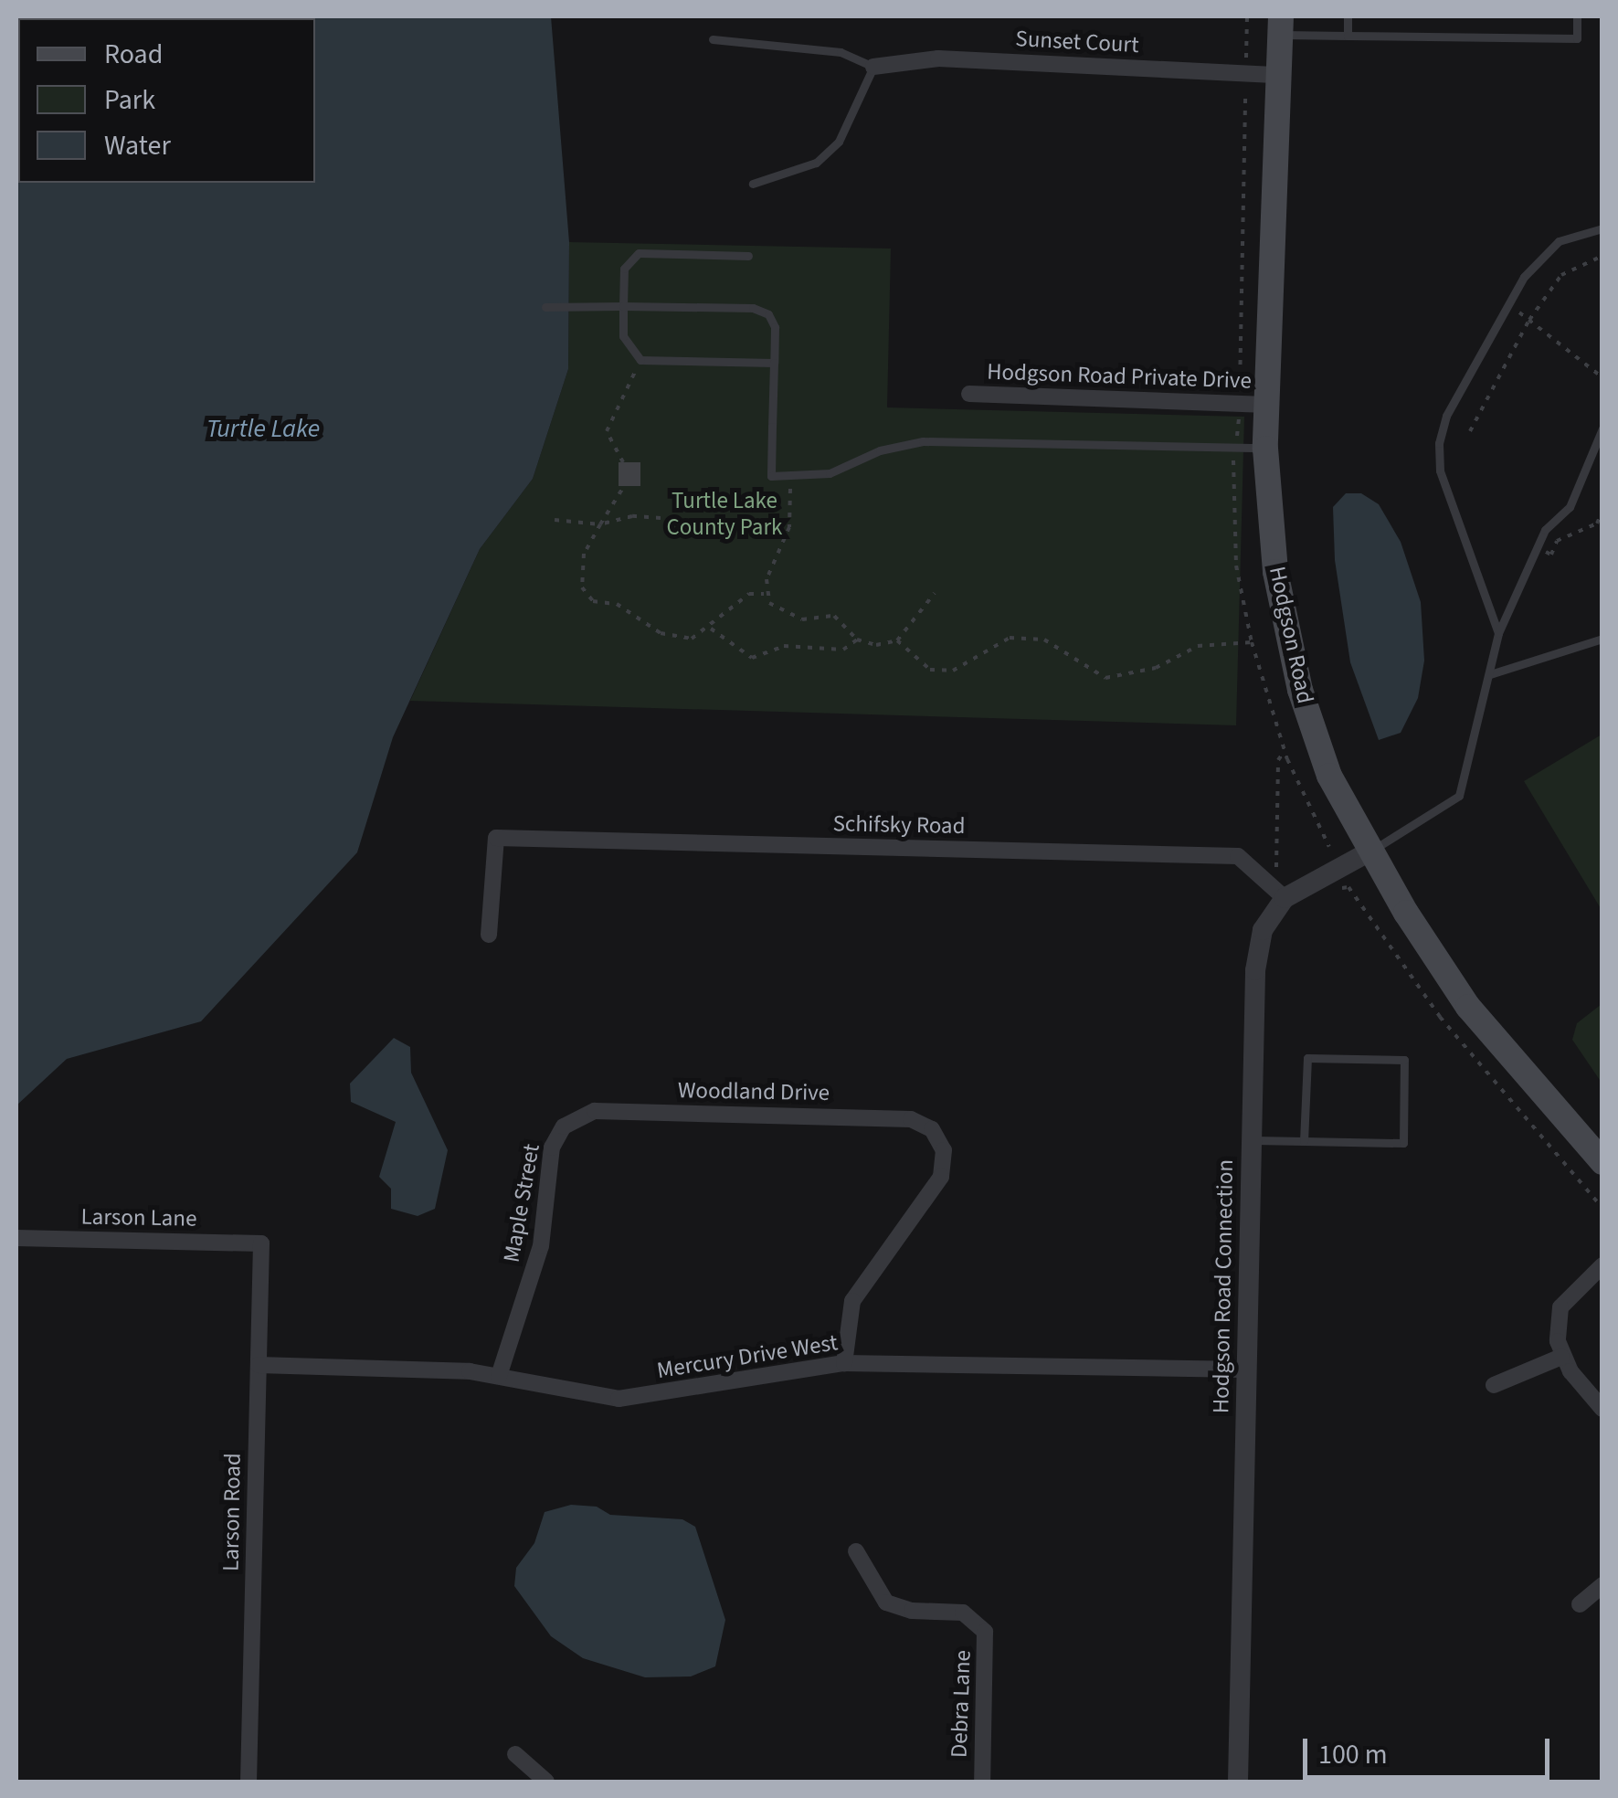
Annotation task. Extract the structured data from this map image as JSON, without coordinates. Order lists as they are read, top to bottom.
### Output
{
  "streets": {
    "main road": ["Hodgson Road"],
    "street": [
      "Sunset Court",
      "Hodgson Road Private Drive",
      "Schifsky Road",
      "Woodland Drive",
      "Maple Street",
      "Larson Lane",
      "Hodgson Road Connection",
      "Mercury Drive West",
      "Larson Road",
      "Debra Lane"
    ]
  },
  "crossings": [
    ["Sunset Court", "Hodgson Road"],
    ["Hodgson Road Private Drive", "Hodgson Road"],
    ["Schifsky Road", "Hodgson Road Connection"],
    ["Woodland Drive", "Maple Street"],
    ["Woodland Drive", "Mercury Drive West"],
    ["Maple Street", "Mercury Drive West"],
    ["Larson Lane", "Larson Road"],
    ["Hodgson Road Connection", "Mercury Drive West"],
    ["Mercury Drive West", "Larson Road"]
  ],
  "water": ["Turtle Lake"],
  "parks": ["Turtle Lake County Park"],
  "legend": ["Road", "Park", "Water"],
  "scale_bar": "100 m"
}
